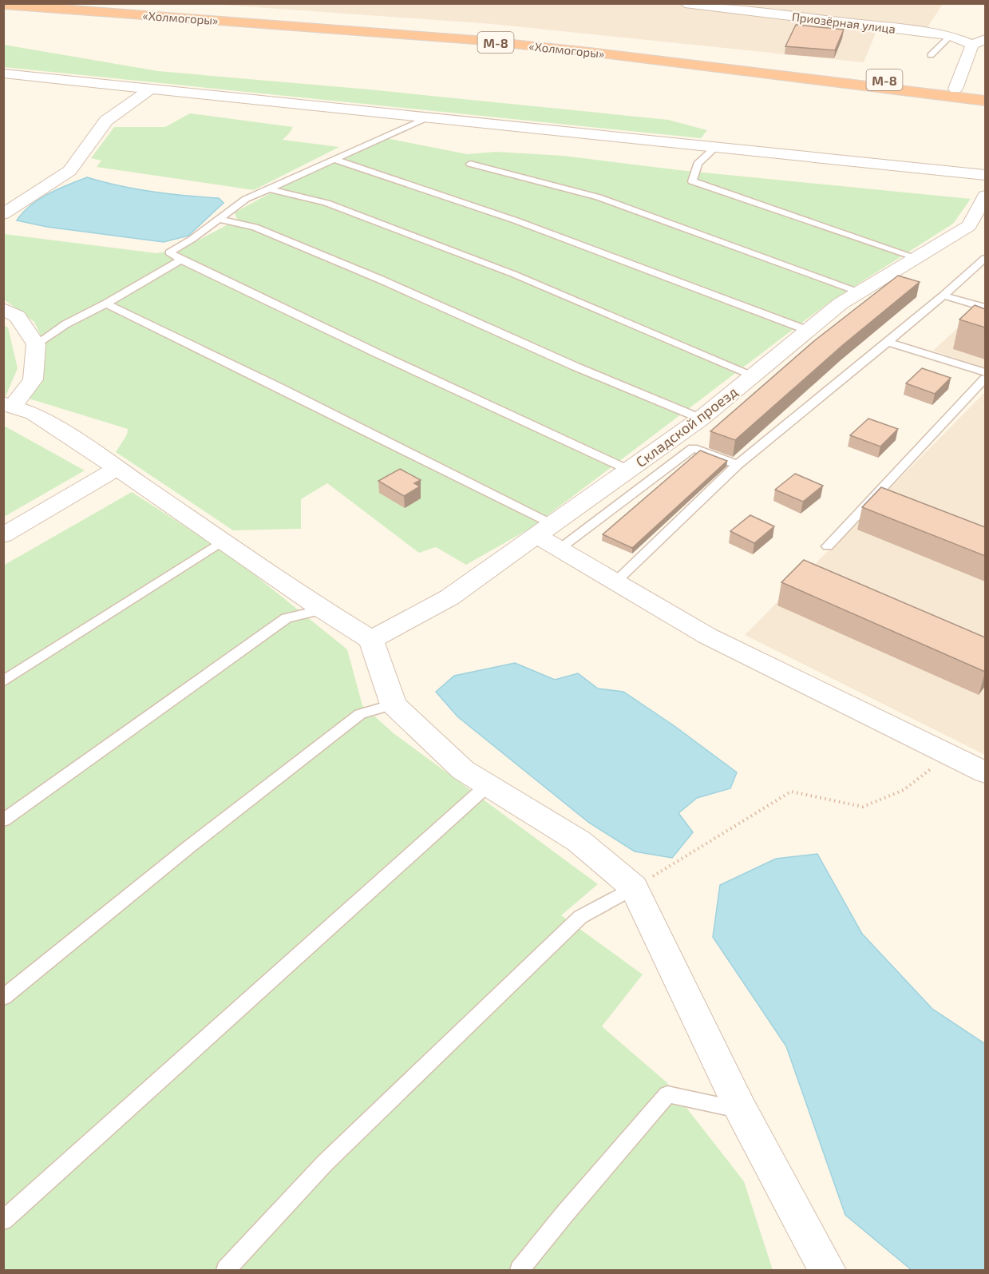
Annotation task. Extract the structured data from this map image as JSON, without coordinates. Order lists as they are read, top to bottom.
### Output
{
  "streets": {
    "highway": ["«Холмогоры»", "М-8"],
    "street": ["Приозёрная улица", "Складской проезд"]
  }
}
